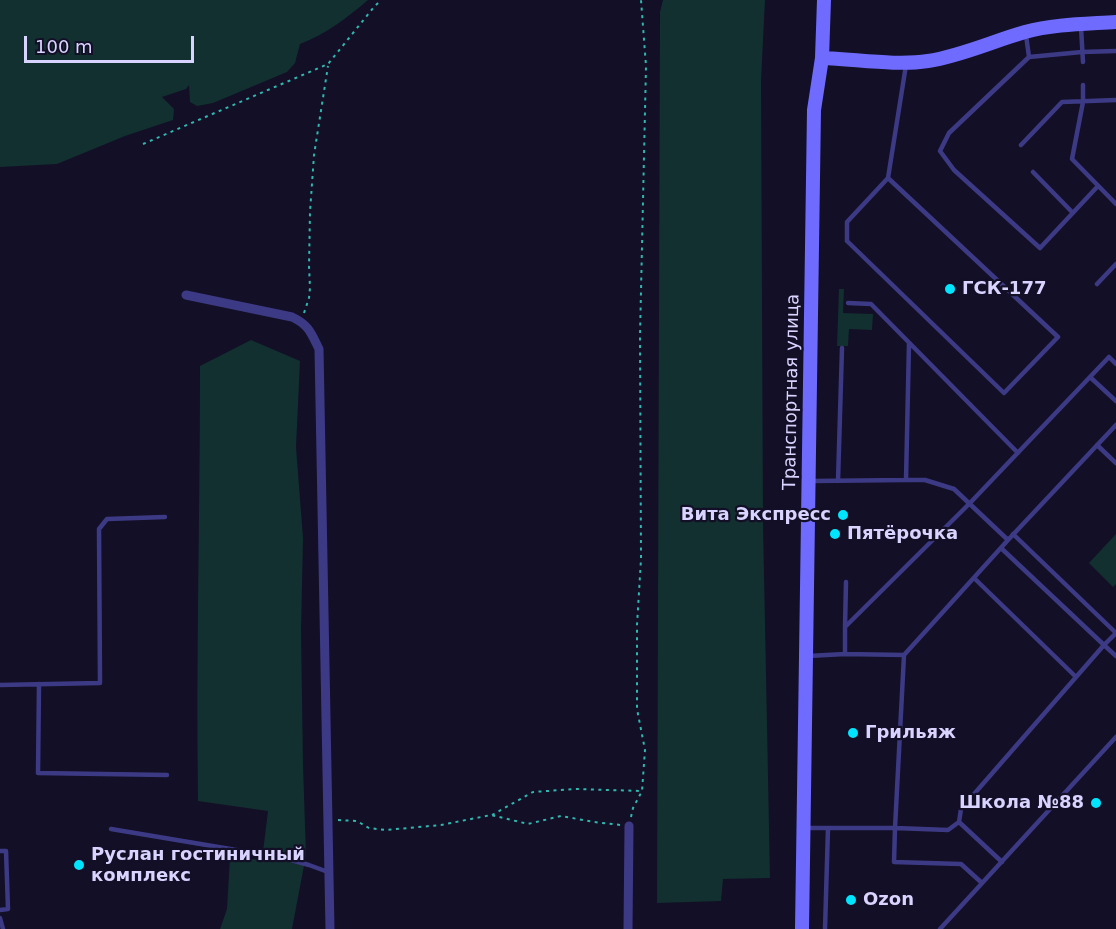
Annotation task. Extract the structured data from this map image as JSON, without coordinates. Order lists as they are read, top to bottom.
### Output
{
  "streets": {
    "street": ["Транспортная улица"]
  },
  "places": [
    "ГСК-177",
    "Вита Экспресс",
    "Пятёрочка",
    "Грильяж",
    "Школа №88",
    "Руслан гостиничный комплекс",
    "Ozon"
  ],
  "scale_bar": "100 m"
}
